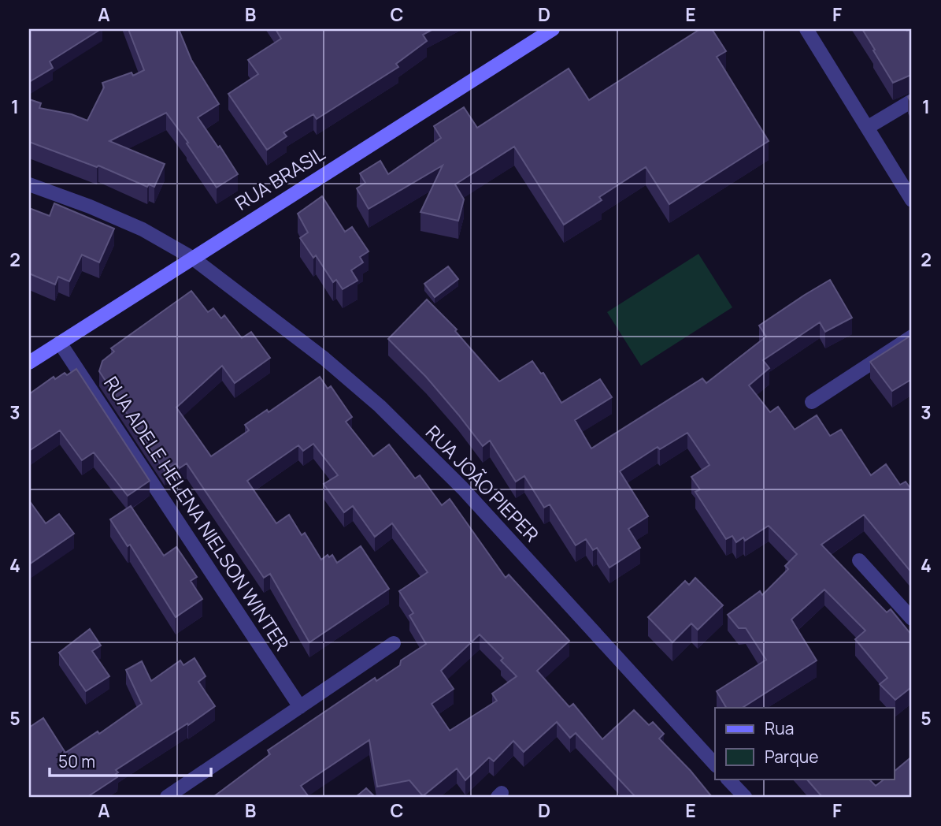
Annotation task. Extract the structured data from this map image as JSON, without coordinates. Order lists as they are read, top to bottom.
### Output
{
  "streets": {
    "street": ["RUA BRASIL", "RUA JOÃO PIEPER", "RUA ADELE HELENA NIELSON WINTER"]
  },
  "crossings": [
    ["RUA BRASIL", "RUA JOÃO PIEPER"],
    ["RUA BRASIL", "RUA ADELE HELENA NIELSON WINTER"]
  ],
  "legend": ["Rua", "Parque"],
  "scale_bar": "50 m",
  "grid": {
    "columns": [
      "A",
      "B",
      "C",
      "D",
      "E",
      "F"
    ],
    "rows": [
      "1",
      "2",
      "3",
      "4",
      "5"
    ]
  }
}
